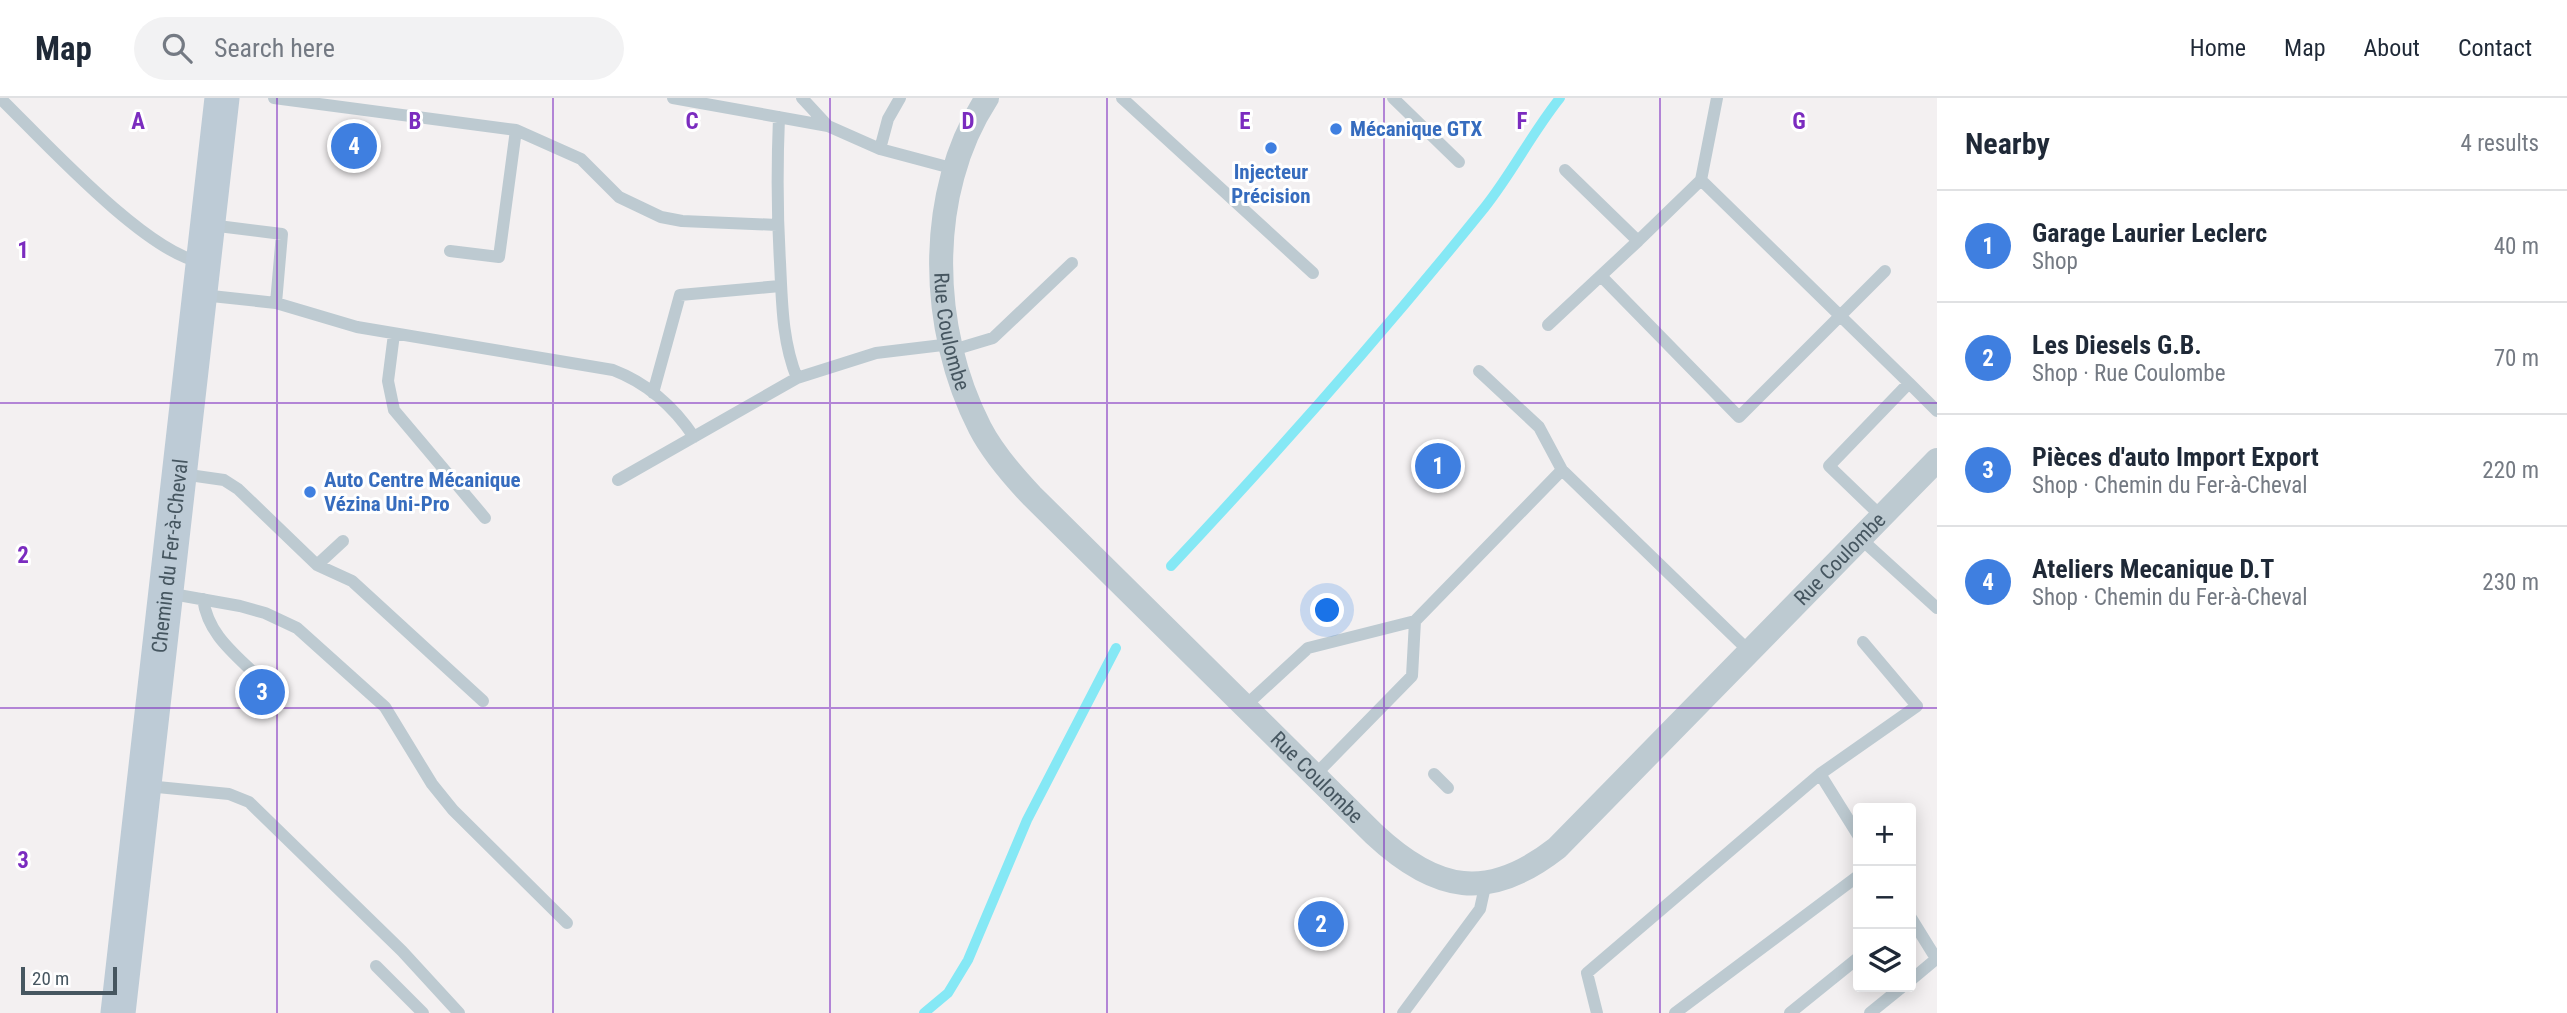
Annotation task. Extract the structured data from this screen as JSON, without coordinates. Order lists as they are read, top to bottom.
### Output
{
  "streets": {
    "street": ["Rue Coulombe", "Chemin du Fer-à-Cheval"]
  },
  "places": ["Mécanique GTX", "Injecteur Précision", "Auto Centre Mécanique Vézina Uni-Pro"],
  "scale_bar": "20 m",
  "page": {
    "header": "Map",
    "search": "Search here",
    "nav": [
      "Home",
      "Map",
      "About",
      "Contact"
    ],
    "heading": ["Nearby", "4 results"],
    "pins": [
      "4",
      "1",
      "3",
      "2"
    ],
    "list": [
      {
        "mark": "1",
        "name": "Garage Laurier Leclerc",
        "note": "Shop",
        "value": "40 m"
      },
      {
        "mark": "2",
        "name": "Les Diesels G.B.",
        "note": "Shop · Rue Coulombe",
        "value": "70 m"
      },
      {
        "mark": "3",
        "name": "Pièces d'auto Import Export",
        "note": "Shop · Chemin du Fer-à-Cheval",
        "value": "220 m"
      },
      {
        "mark": "4",
        "name": "Ateliers Mecanique D.T",
        "note": "Shop · Chemin du Fer-à-Cheval",
        "value": "230 m"
      }
    ],
    "map_buttons": ["+", "−"],
    "scale": "20 m"
  },
  "grid": {
    "columns": [
      "A",
      "B",
      "C",
      "D",
      "E",
      "F",
      "G"
    ],
    "rows": ["1", "2", "3"]
  }
}
